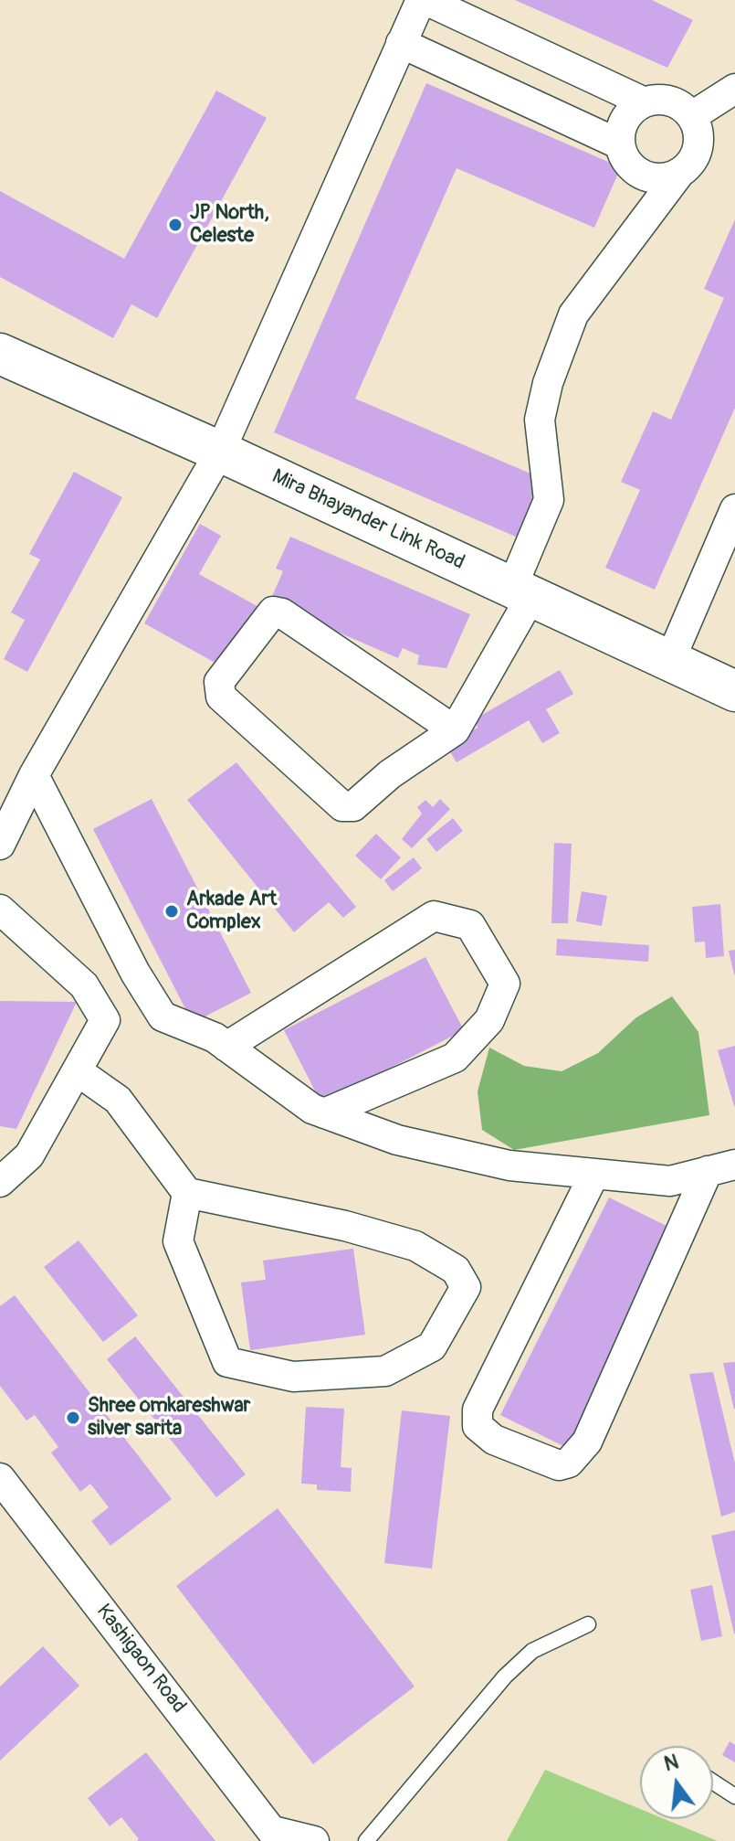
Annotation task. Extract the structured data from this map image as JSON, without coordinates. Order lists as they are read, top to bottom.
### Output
{
  "streets": {
    "street": ["Mira Bhayander Link Road", "Kashigaon Road"]
  },
  "places": ["JP North, Celeste", "Arkade Art Complex", "Shree omkareshwar silver sarita"],
  "north": "top"
}
